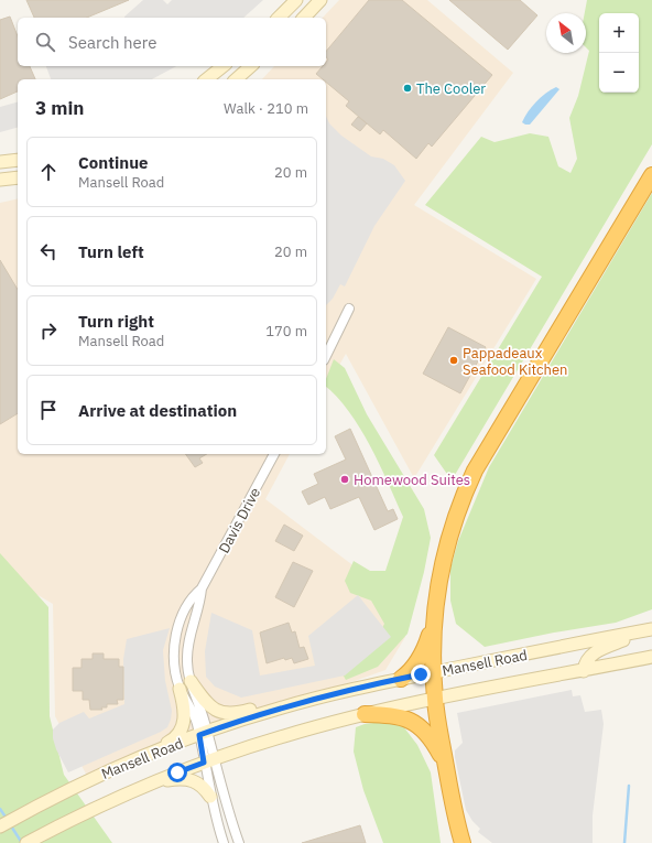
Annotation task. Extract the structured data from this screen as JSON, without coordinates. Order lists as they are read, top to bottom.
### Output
{
  "streets": {
    "main road": ["Mansell Road"],
    "street": ["Davis Drive"]
  },
  "crossings": [
    ["Davis Drive", "Mansell Road"]
  ],
  "places": ["The Cooler", "Pappadeaux Seafood Kitchen", "Homewood Suites"],
  "north": "top left",
  "page": {
    "map_buttons": ["+", "−"],
    "search": "Search here",
    "heading": ["3 min", "Walk · 210 m"],
    "list": [
      ["Continue", "Mansell Road", "20 m"],
      ["Turn left", "20 m"],
      ["Turn right", "Mansell Road", "170 m"],
      "Arrive at destination"
    ]
  }
}
